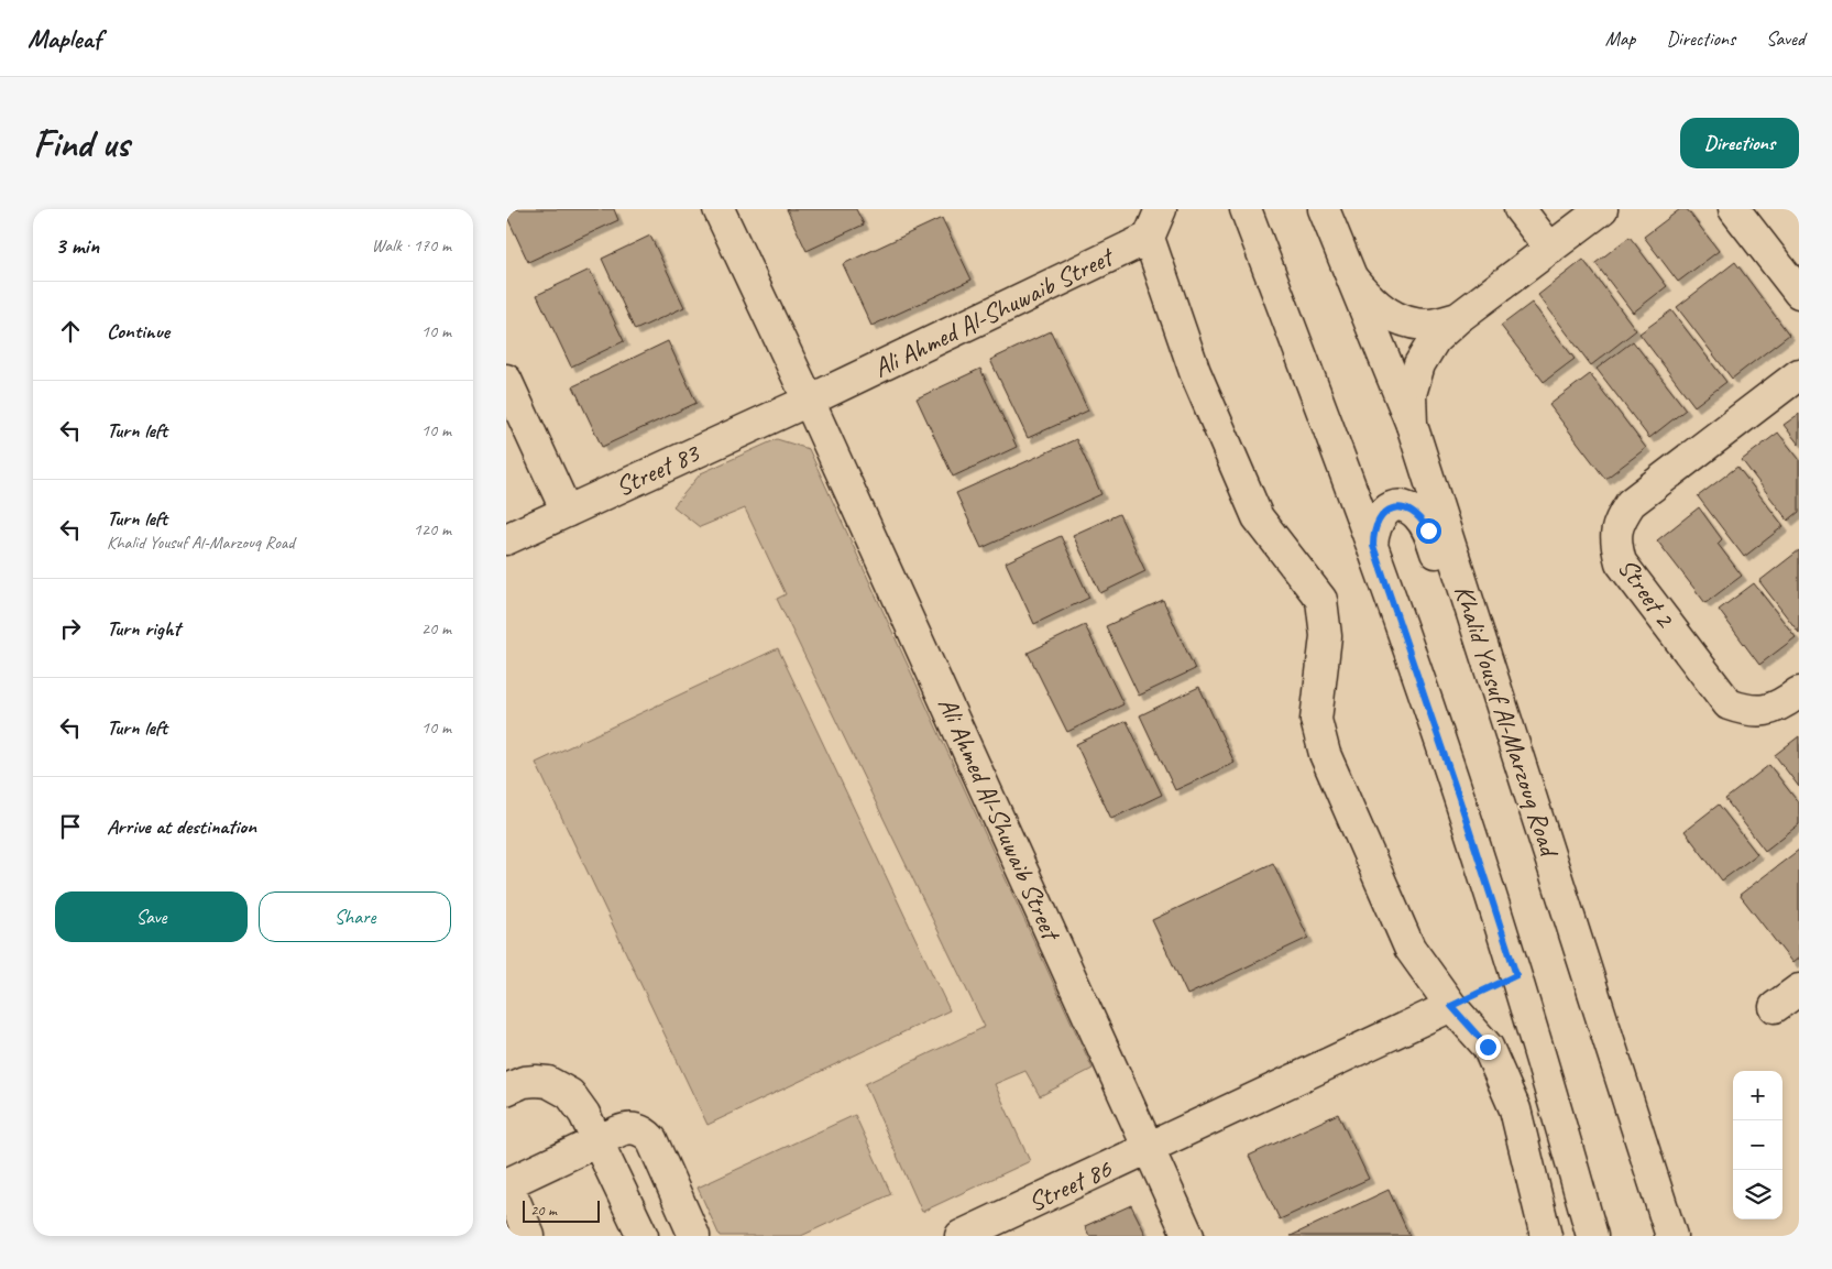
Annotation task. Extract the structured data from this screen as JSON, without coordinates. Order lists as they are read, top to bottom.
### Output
{
  "streets": {
    "street": [
      "Ali Ahmed Al-Shuwaib Street",
      "Street 83",
      "Street 2",
      "Khalid Yousuf Al-Marzouq Road",
      "Street 86"
    ]
  },
  "crossings": [
    ["Ali Ahmed Al-Shuwaib Street", "Street 83"],
    ["Ali Ahmed Al-Shuwaib Street", "Street 86"]
  ],
  "scale_bar": "20 m",
  "page": {
    "header": "Mapleaf",
    "nav": ["Map", "Directions", "Saved"],
    "buttons": [
      "Directions",
      ["Save", "Share"]
    ],
    "title": "Find us",
    "heading": ["3 min", "Walk · 170 m"],
    "list": [
      ["Continue", "10 m"],
      ["Turn left", "10 m"],
      ["Turn left", "Khalid Yousuf Al-Marzouq Road", "120 m"],
      ["Turn right", "20 m"],
      ["Turn left", "10 m"],
      "Arrive at destination"
    ],
    "map_buttons": ["+", "−"],
    "scale": "20 m"
  }
}
